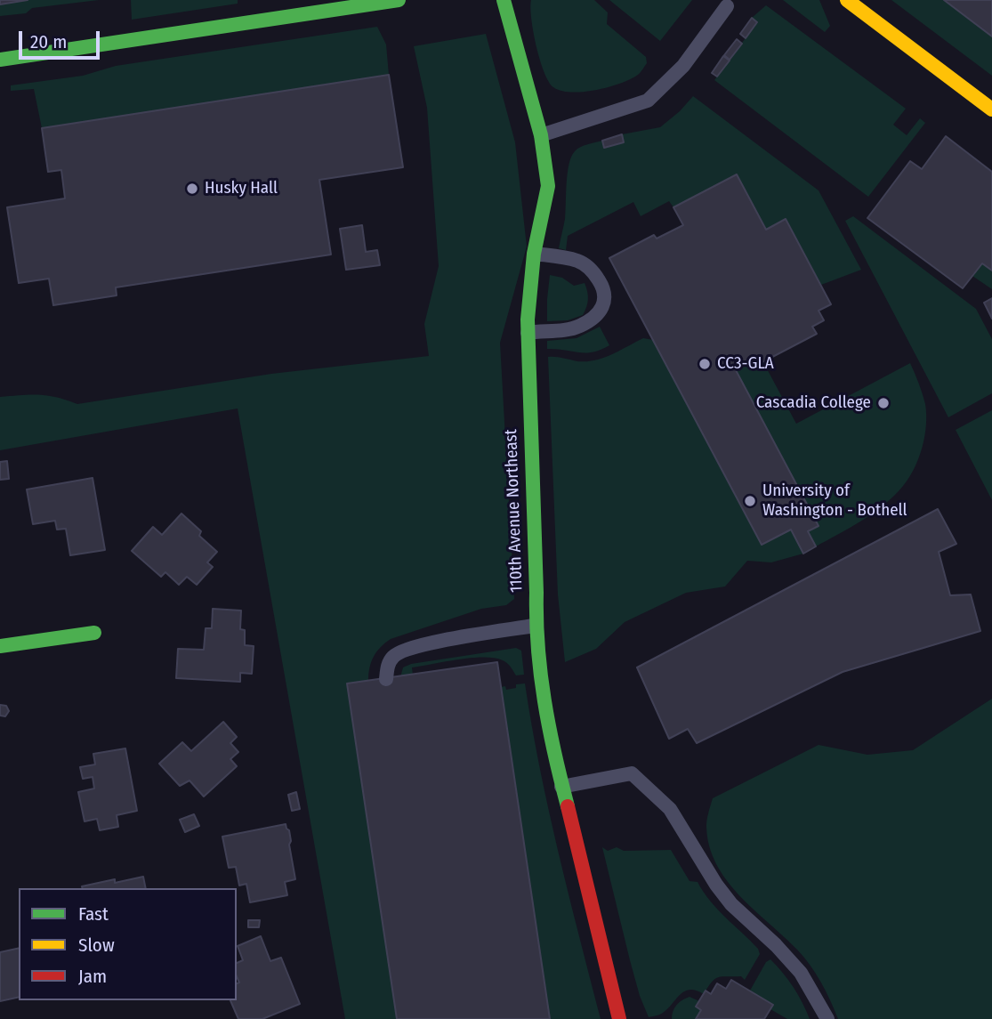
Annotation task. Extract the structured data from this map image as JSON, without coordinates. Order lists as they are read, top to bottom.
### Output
{
  "streets": {
    "street": ["110th Avenue Northeast"]
  },
  "places": [
    "Husky Hall",
    "CC3-GLA",
    "Cascadia College",
    "University of Washington - Bothell"
  ],
  "legend": ["Fast", "Slow", "Jam"],
  "scale_bar": "20 m"
}
